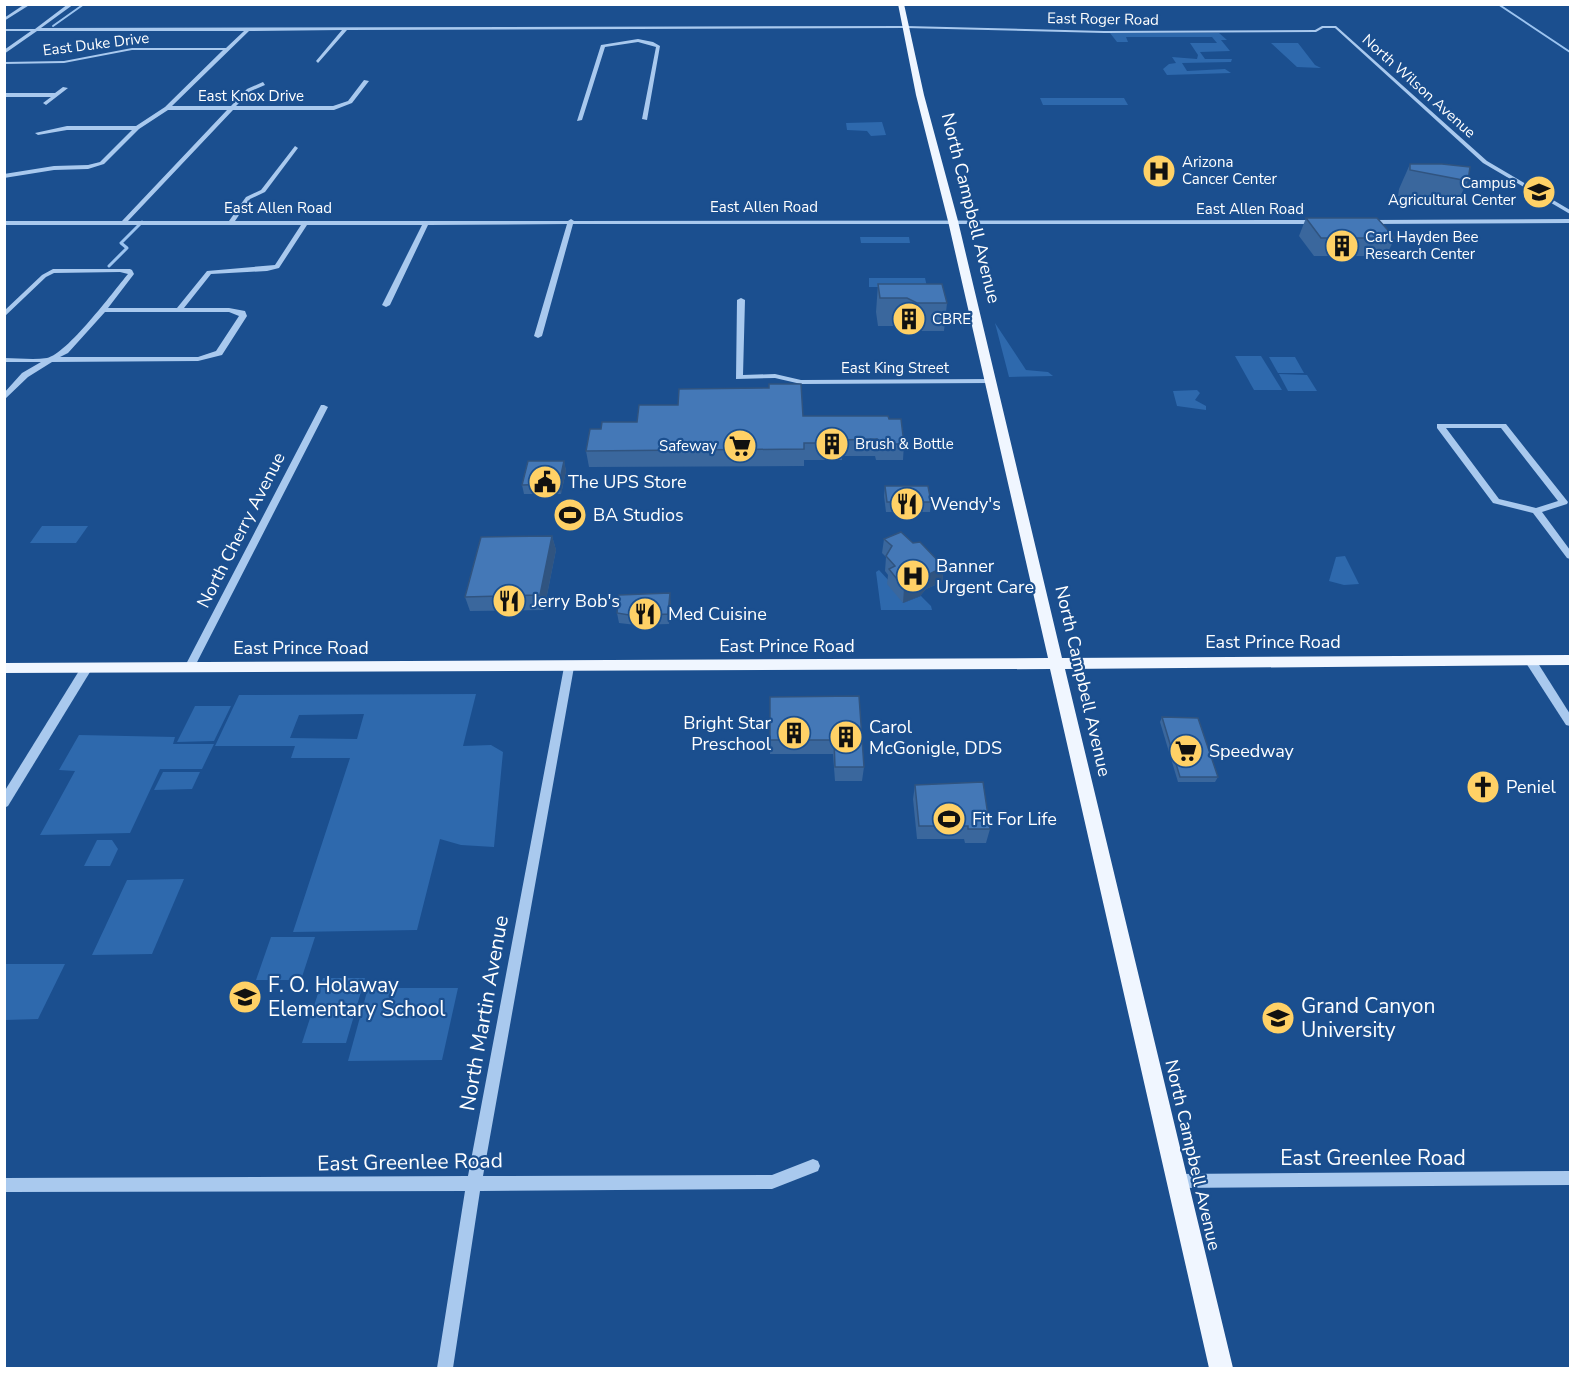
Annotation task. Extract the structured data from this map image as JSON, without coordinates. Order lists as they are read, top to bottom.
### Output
{
  "streets": {
    "main road": ["North Campbell Avenue", "East Prince Road"],
    "street": [
      "East Roger Road",
      "East Duke Drive",
      "North Wilson Avenue",
      "East Knox Drive",
      "East Allen Road",
      "East King Street",
      "North Cherry Avenue",
      "North Martin Avenue",
      "East Greenlee Road"
    ]
  },
  "crossings": [
    ["East Roger Road", "North Wilson Avenue"],
    ["East Roger Road", "North Campbell Avenue"],
    ["East Allen Road", "North Campbell Avenue"],
    ["North Campbell Avenue", "East King Street"],
    ["North Campbell Avenue", "East Prince Road"],
    ["North Campbell Avenue", "East Greenlee Road"],
    ["North Cherry Avenue", "East Prince Road"],
    ["East Prince Road", "North Martin Avenue"],
    ["North Martin Avenue", "East Greenlee Road"]
  ],
  "places": {
    "hospital": ["Arizona Cancer Center", "Banner Urgent Care"],
    "school or university": ["Campus Agricultural Center", "F. O. Holaway Elementary School", "Grand Canyon University"],
    "building": [
      "Carl Hayden Bee Research Center",
      "CBRE",
      "Brush & Bottle",
      "Bright Star Preschool",
      "Carol McGonigle, DDS"
    ],
    "supermarket": ["Safeway", "Speedway"],
    "public building": ["The UPS Store"],
    "restaurant": ["Wendy's", "Jerry Bob's", "Med Cuisine"],
    "sports": ["BA Studios", "Fit For Life"],
    "church": ["Peniel"]
  }
}
